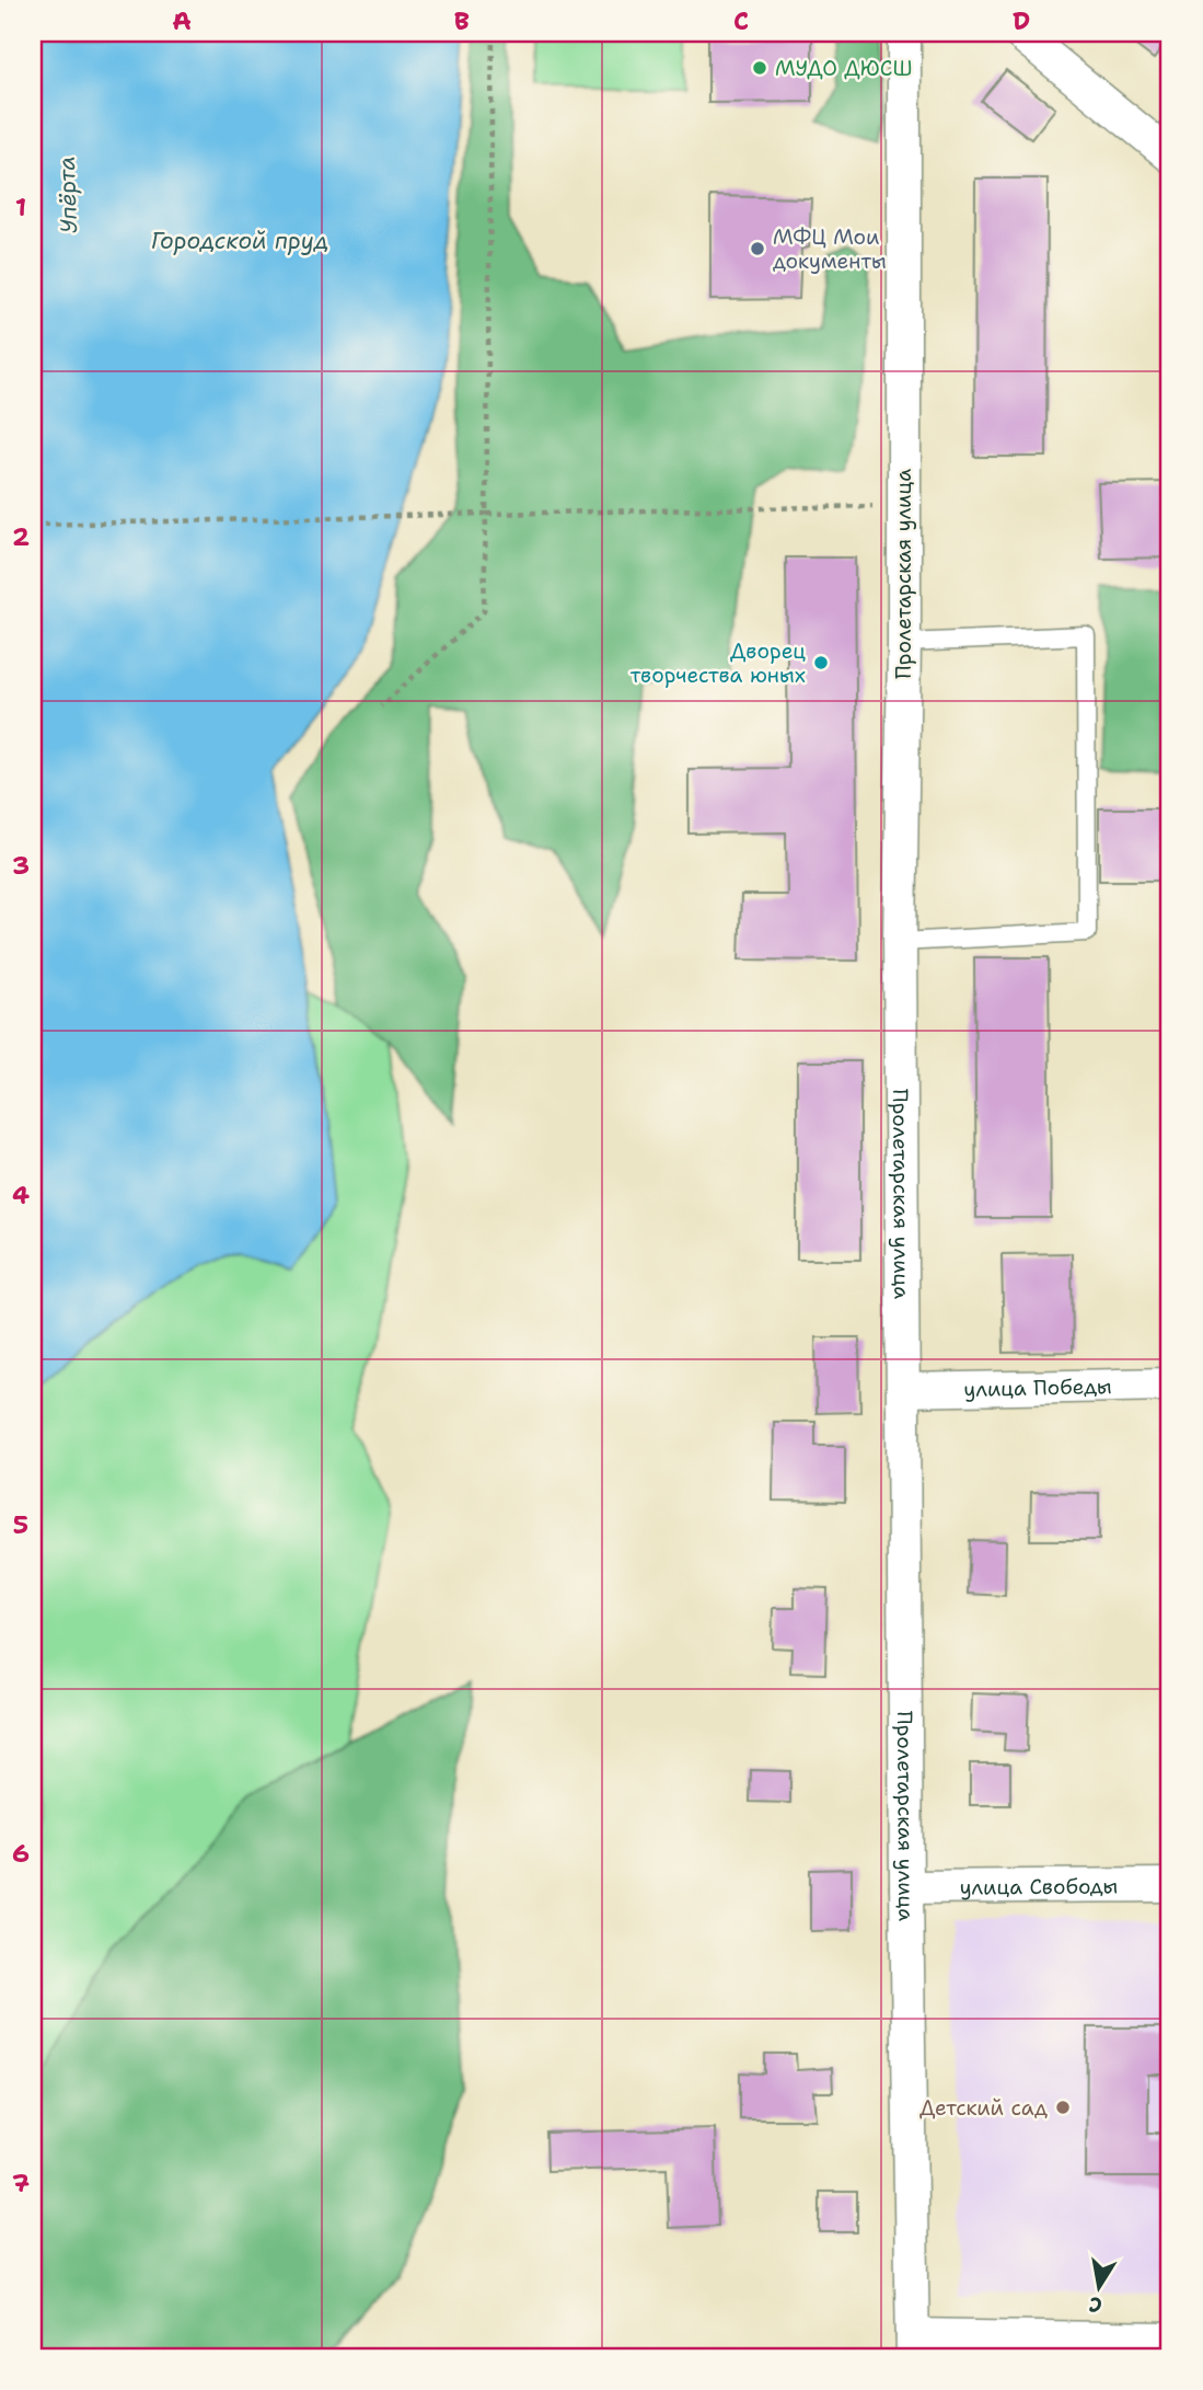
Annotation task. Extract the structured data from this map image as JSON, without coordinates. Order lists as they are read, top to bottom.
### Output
{
  "streets": {
    "street": ["Пролетарская улица", "улица Победы", "улица Свободы"]
  },
  "crossings": [
    ["Пролетарская улица", "улица Победы"],
    ["Пролетарская улица", "улица Свободы"]
  ],
  "water": ["Упёрта", "Городской пруд"],
  "places": [
    "МУДО ДЮСШ",
    "МФЦ Мои документы",
    "Дворец творчества юных",
    "Детский сад"
  ],
  "north": "bottom",
  "grid": {
    "columns": [
      "A",
      "B",
      "C",
      "D"
    ],
    "rows": [
      "1",
      "2",
      "3",
      "4",
      "5",
      "6",
      "7"
    ]
  }
}
